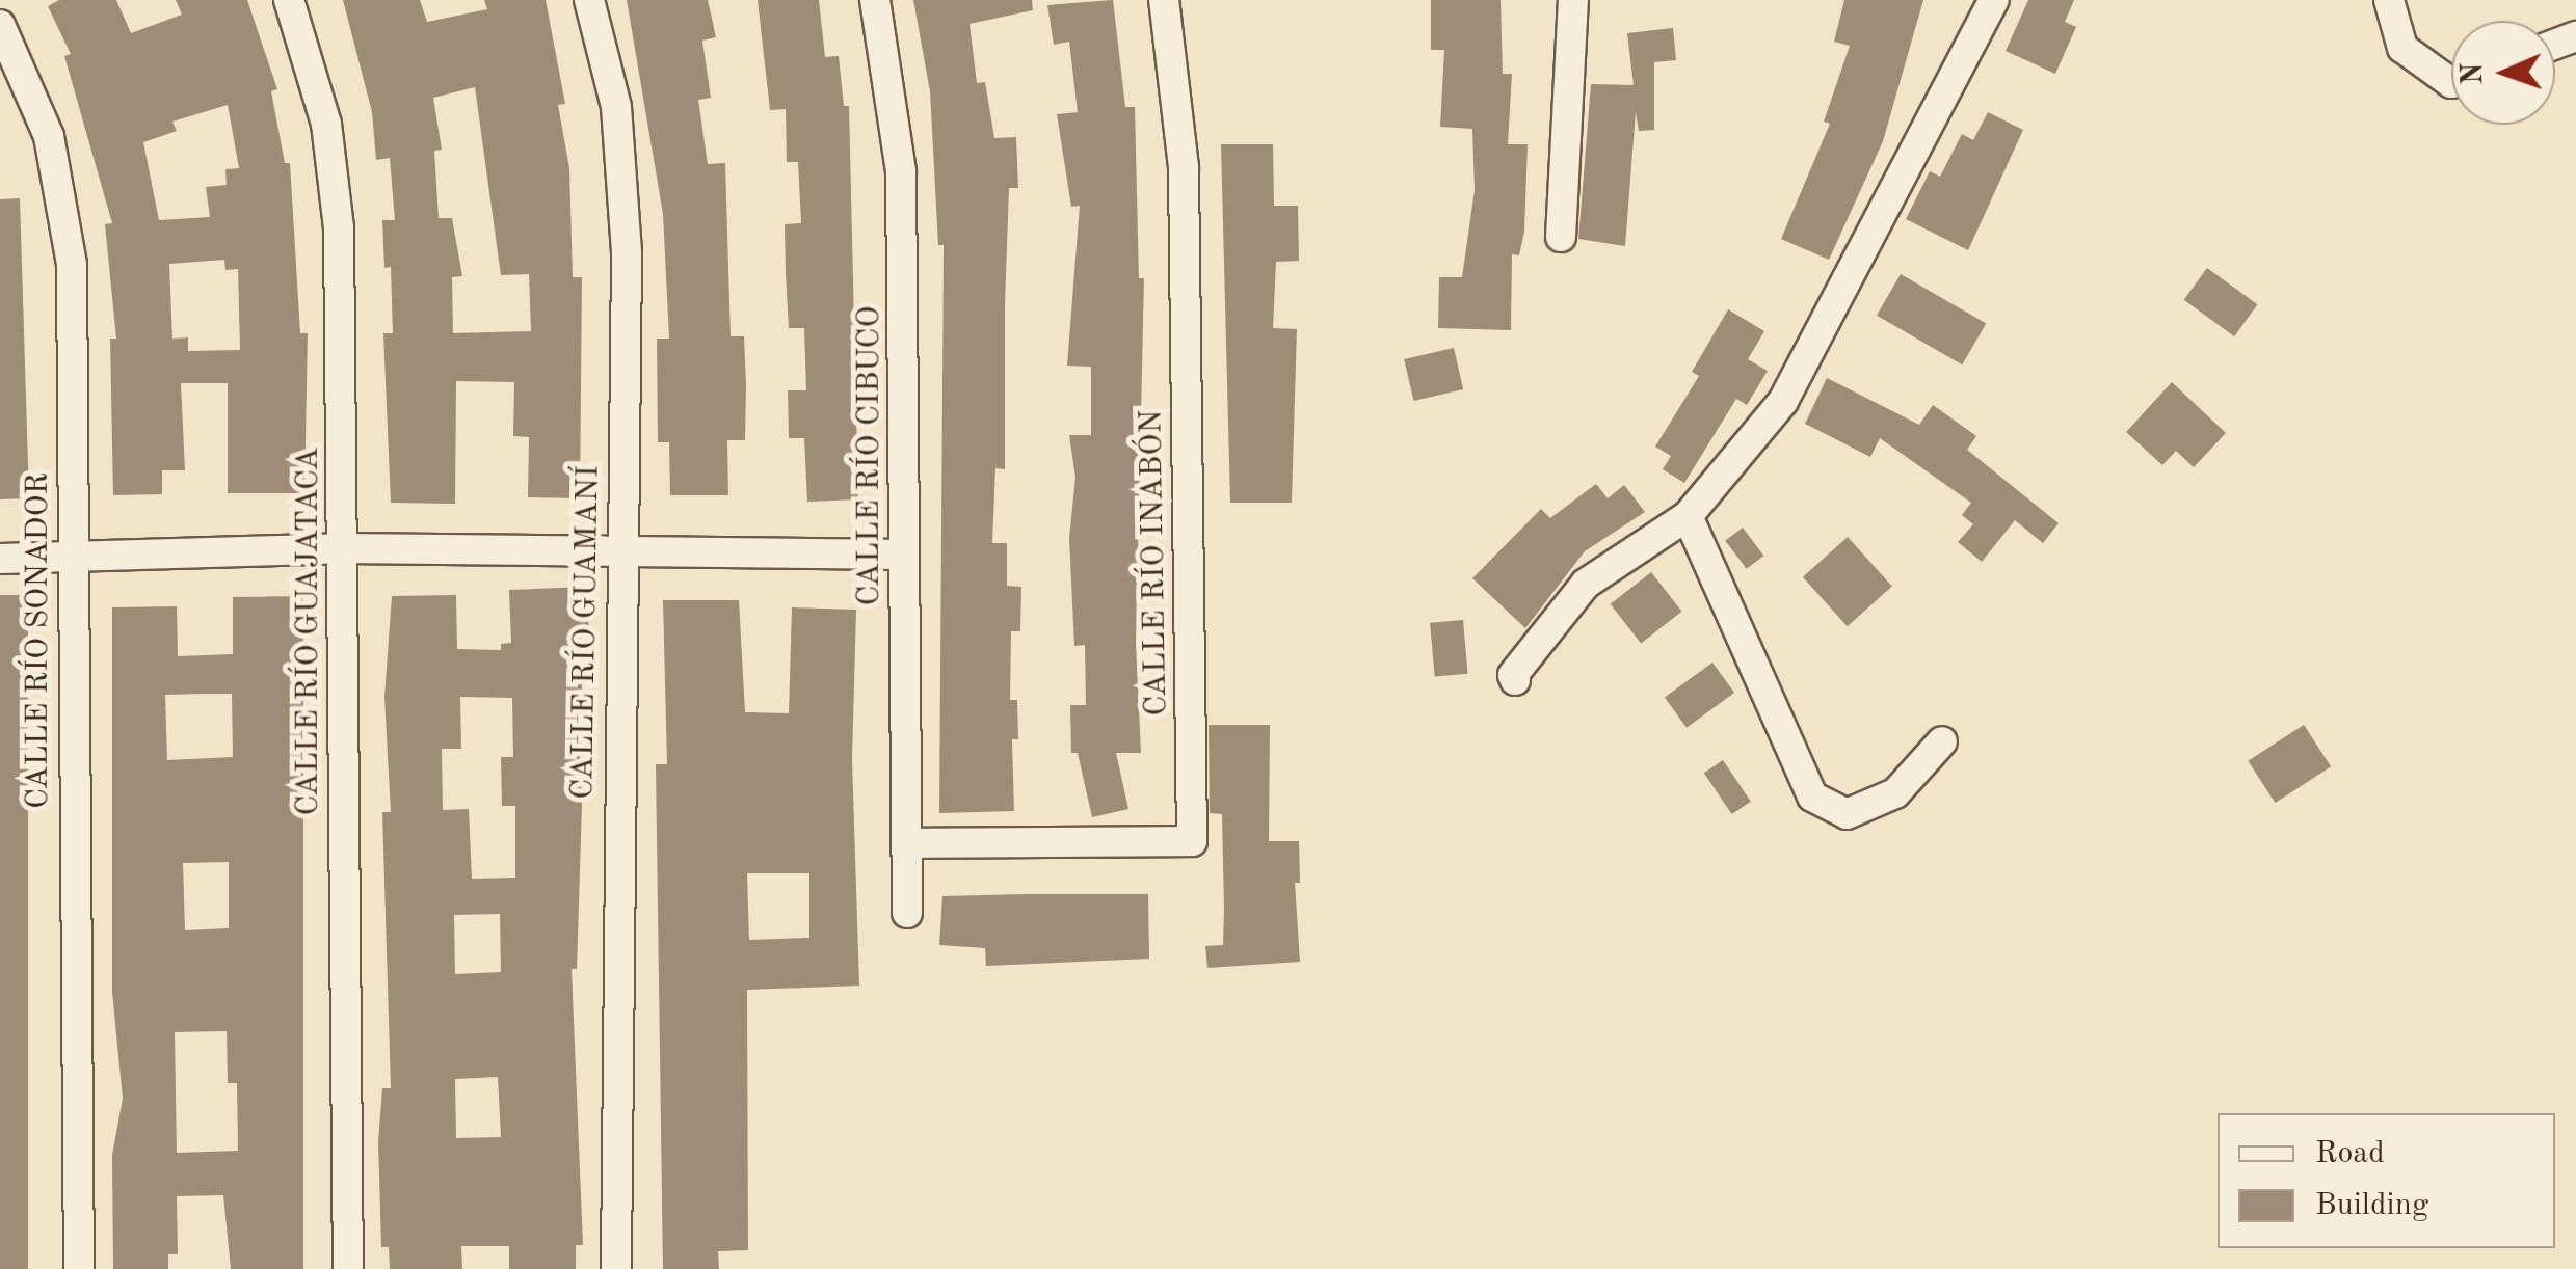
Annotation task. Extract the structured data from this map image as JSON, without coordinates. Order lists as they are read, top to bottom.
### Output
{
  "streets": {
    "street": [
      "CALLE RÍO CIBUCO",
      "CALLE RÍO INABÓN",
      "CALLE RÍO GUAJATACA",
      "CALLE RÍO GUAMANÍ",
      "CALLE RÍO SONADOR"
    ]
  },
  "crossings": [
    ["CALLE RÍO CIBUCO", "CALLE RÍO INABÓN"]
  ],
  "legend": ["Road", "Building"],
  "north": "left"
}
